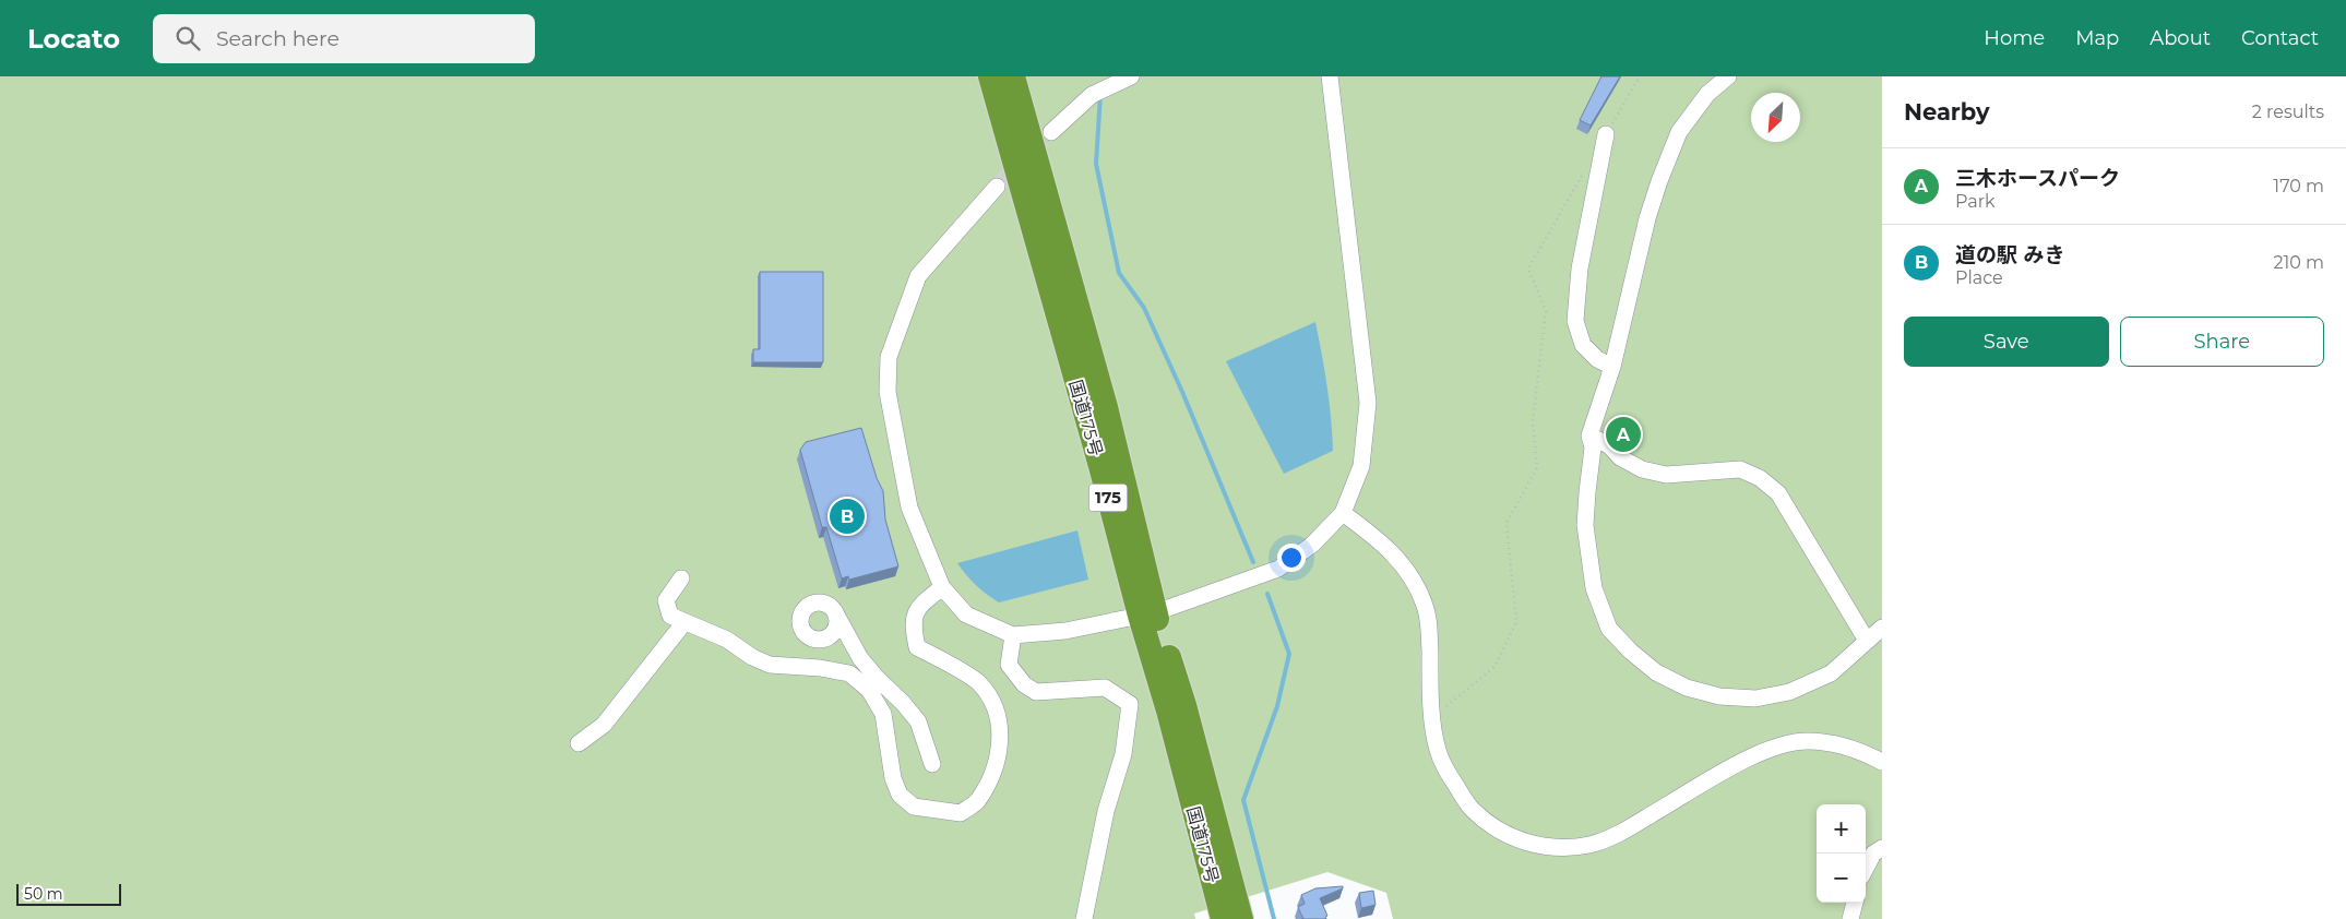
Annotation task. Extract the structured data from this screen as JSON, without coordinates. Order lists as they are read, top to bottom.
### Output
{
  "streets": {
    "highway": ["国道175号", "175"]
  },
  "scale_bar": "50 m",
  "north": "bottom left",
  "page": {
    "header": "Locato",
    "search": "Search here",
    "nav": [
      "Home",
      "Map",
      "About",
      "Contact"
    ],
    "heading": ["Nearby", "2 results"],
    "list": [
      {
        "mark": "A",
        "name": "三木ホースパーク",
        "note": "Park",
        "value": "170 m"
      },
      {
        "mark": "B",
        "name": "道の駅 みき",
        "note": "Place",
        "value": "210 m"
      }
    ],
    "buttons": ["Save", "Share"],
    "pins": ["A", "B"],
    "map_buttons": ["+", "−"],
    "scale": "50 m"
  }
}
